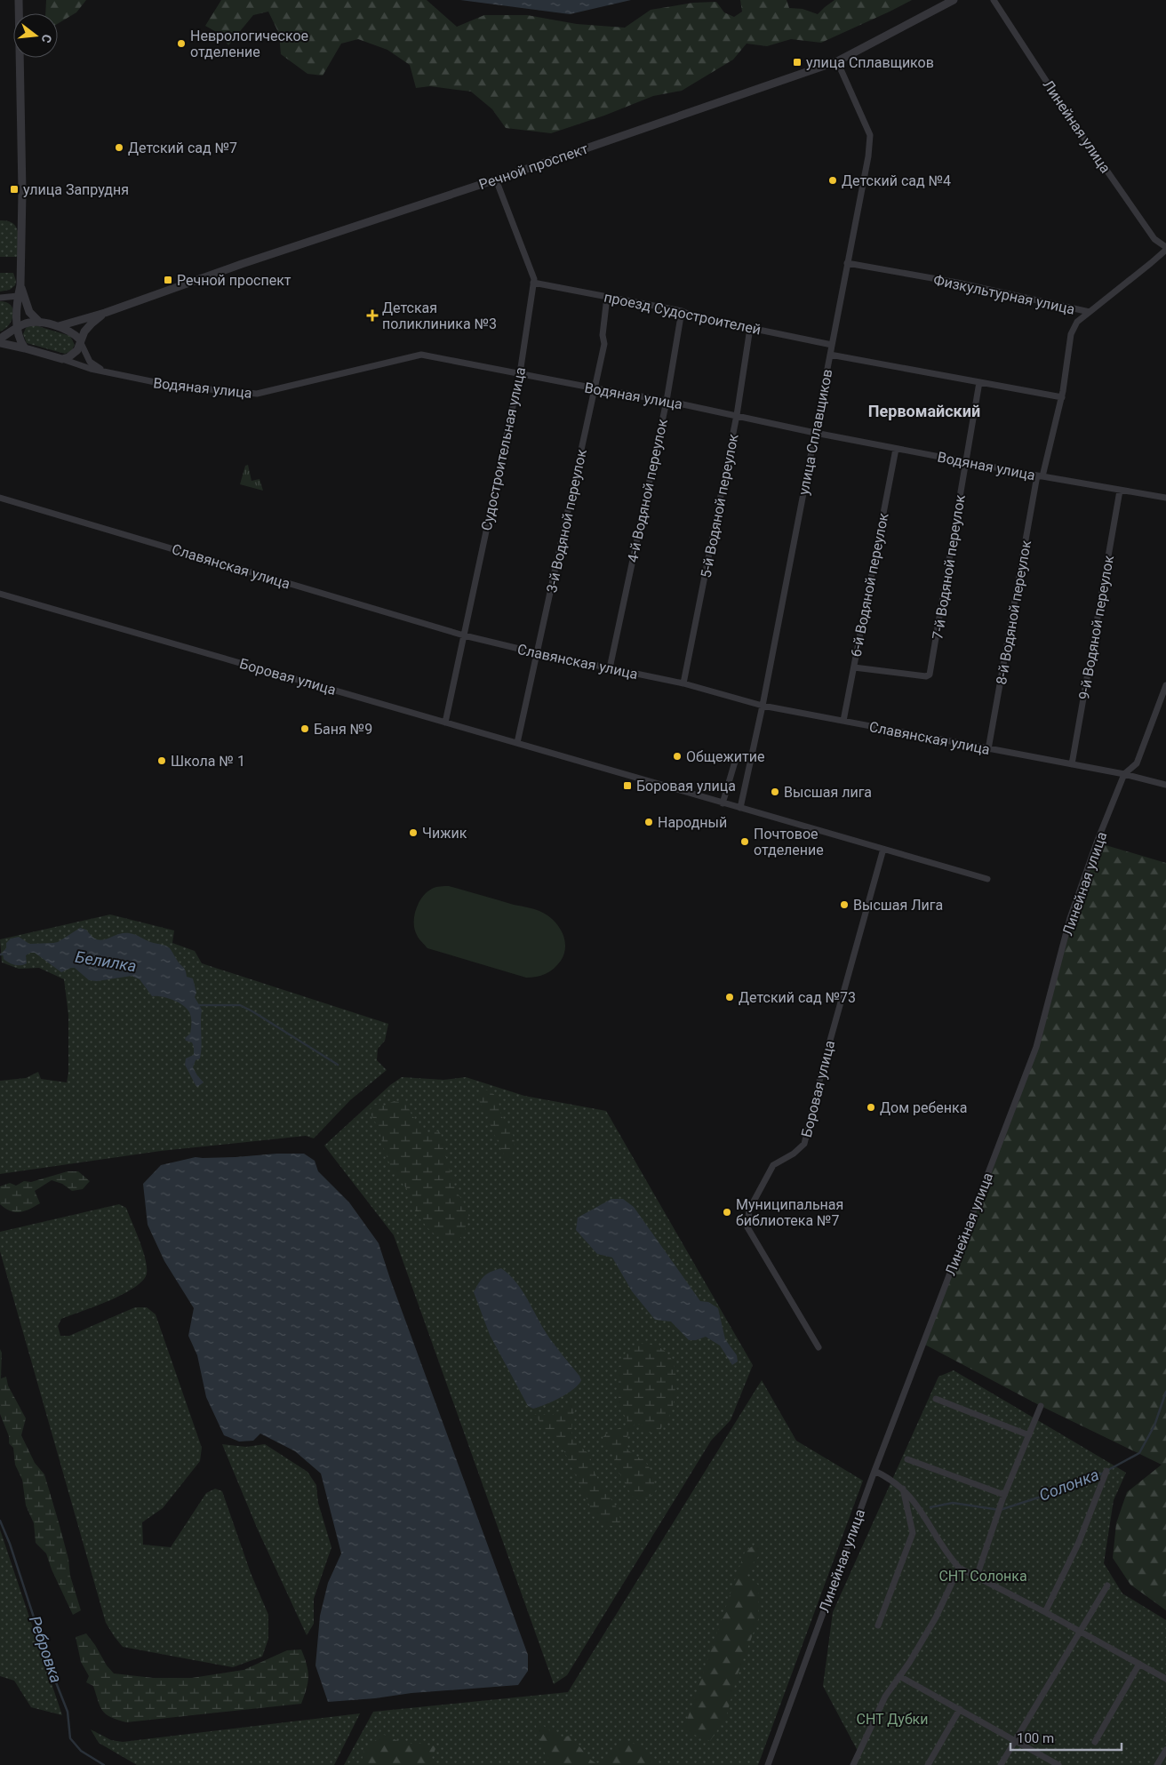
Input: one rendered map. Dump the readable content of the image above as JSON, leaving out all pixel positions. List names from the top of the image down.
{
  "streets": {
    "street": [
      "Линейная улица",
      "Речной проспект",
      "Физкультурная улица",
      "проезд Судостроителей",
      "Водяная улица",
      "улица Сплавщиков",
      "Судостроительная улица",
      "4-й Водяной переулок",
      "5-й Водяной переулок",
      "3-й Водяной переулок",
      "Славянская улица",
      "7-й Водяной переулок",
      "6-й Водяной переулок",
      "8-й Водяной переулок",
      "9-й Водяной переулок",
      "Боровая улица"
    ]
  },
  "crossings": [
    ["Линейная улица", "Физкультурная улица"],
    ["Линейная улица", "Славянская улица"],
    ["Речной проспект", "улица Сплавщиков"],
    ["Речной проспект", "Судостроительная улица"],
    ["Физкультурная улица", "улица Сплавщиков"],
    ["Физкультурная улица", "8-й Водяной переулок"],
    ["проезд Судостроителей", "улица Сплавщиков"],
    ["проезд Судостроителей", "Судостроительная улица"],
    ["проезд Судостроителей", "4-й Водяной переулок"],
    ["проезд Судостроителей", "5-й Водяной переулок"],
    ["проезд Судостроителей", "3-й Водяной переулок"],
    ["Водяная улица", "улица Сплавщиков"],
    ["Водяная улица", "Судостроительная улица"],
    ["Водяная улица", "4-й Водяной переулок"],
    ["Водяная улица", "5-й Водяной переулок"],
    ["Водяная улица", "3-й Водяной переулок"],
    ["Водяная улица", "7-й Водяной переулок"],
    ["Водяная улица", "6-й Водяной переулок"],
    ["Водяная улица", "8-й Водяной переулок"],
    ["Водяная улица", "9-й Водяной переулок"],
    ["улица Сплавщиков", "Славянская улица"],
    ["улица Сплавщиков", "Боровая улица"],
    ["Судостроительная улица", "Славянская улица"],
    ["Судостроительная улица", "Боровая улица"],
    ["4-й Водяной переулок", "Славянская улица"],
    ["5-й Водяной переулок", "Славянская улица"],
    ["3-й Водяной переулок", "Славянская улица"],
    ["3-й Водяной переулок", "Боровая улица"],
    ["Славянская улица", "6-й Водяной переулок"],
    ["Славянская улица", "8-й Водяной переулок"],
    ["Славянская улица", "9-й Водяной переулок"],
    ["7-й Водяной переулок", "6-й Водяной переулок"]
  ],
  "districts": ["Первомайский"],
  "water": ["Белилка", "Солонка", "Ребровка"],
  "parks": ["СНТ Солонка", "СНТ Дубки"],
  "places": {
    "other": [
      "Неврологическое отделение",
      "Детский сад №7",
      "Детский сад №4",
      "Баня №9",
      "Общежитие",
      "Школа № 1",
      "Высшая лига",
      "Народный",
      "Чижик",
      "Почтовое отделение",
      "Высшая Лига",
      "Детский сад №73",
      "Дом ребенка",
      "Муниципальная библиотека №7"
    ],
    "transit": [
      "улица Сплавщиков",
      "улица Запрудня",
      "Речной проспект",
      "Боровая улица"
    ],
    "health": ["Детская поликлиника №3"]
  },
  "scale_bar": "100 m",
  "north": "right"
}
